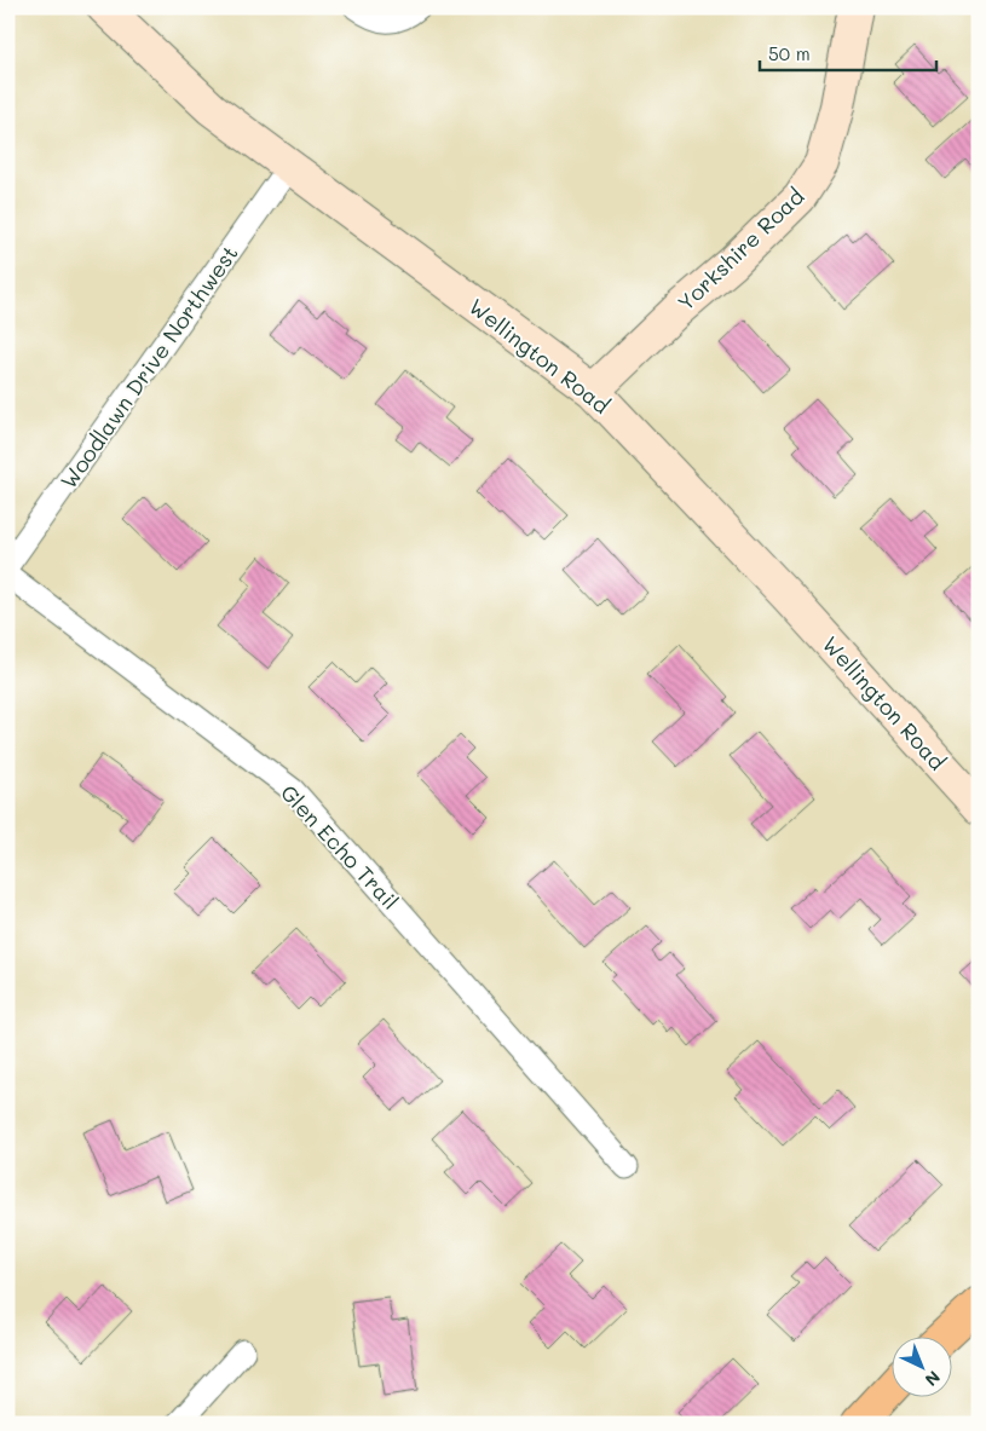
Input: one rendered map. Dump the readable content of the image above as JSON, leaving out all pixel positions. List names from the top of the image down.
{
  "streets": {
    "street": [
      "Yorkshire Road",
      "Wellington Road",
      "Woodlawn Drive Northwest",
      "Glen Echo Trail"
    ]
  },
  "crossings": [
    ["Yorkshire Road", "Wellington Road"],
    ["Wellington Road", "Woodlawn Drive Northwest"]
  ],
  "scale_bar": "50 m",
  "north": "bottom right"
}
